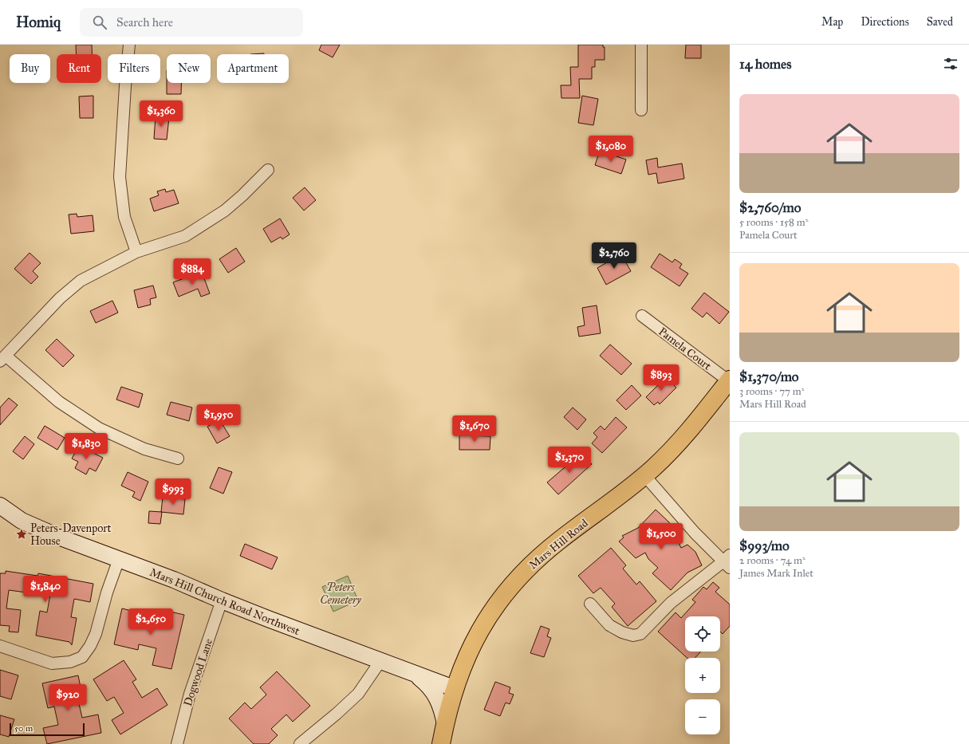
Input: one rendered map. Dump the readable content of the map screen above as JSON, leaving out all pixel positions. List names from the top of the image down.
{
  "streets": {
    "main road": ["Mars Hill Road"],
    "street": ["Pamela Court", "Mars Hill Church Road Northwest", "Dogwood Lane"]
  },
  "crossings": [
    ["Pamela Court", "Mars Hill Road"],
    ["Mars Hill Road", "Mars Hill Church Road Northwest"],
    ["Mars Hill Church Road Northwest", "Dogwood Lane"]
  ],
  "parks": ["Peters Cemetery"],
  "places": {
    "place": ["Peters-Davenport House"]
  },
  "scale_bar": "50 m",
  "page": {
    "header": "Homiq",
    "search": "Search here",
    "nav": ["Map", "Directions", "Saved"],
    "heading": "14 homes",
    "chip": [
      "Buy",
      "Rent",
      "Filters",
      "New",
      "Apartment"
    ],
    "list": [
      {
        "name": "$2,760/mo",
        "note": "5 rooms · 158 m² · Pamela Court"
      },
      {
        "name": "$1,370/mo",
        "note": "3 rooms · 77 m² · Mars Hill Road"
      },
      {
        "name": "$993/mo",
        "note": "2 rooms · 74 m² · James Mark Inlet"
      }
    ],
    "price": [
      "$1,360",
      "$1,080",
      "$2,760",
      "$884",
      "$893",
      "$1,950",
      "$1,670",
      "$1,830",
      "$1,370",
      "$993",
      "$1,500",
      "$1,840",
      "$2,650",
      "$920"
    ],
    "map_buttons": ["+", "−"],
    "scale": "50 m"
  }
}
